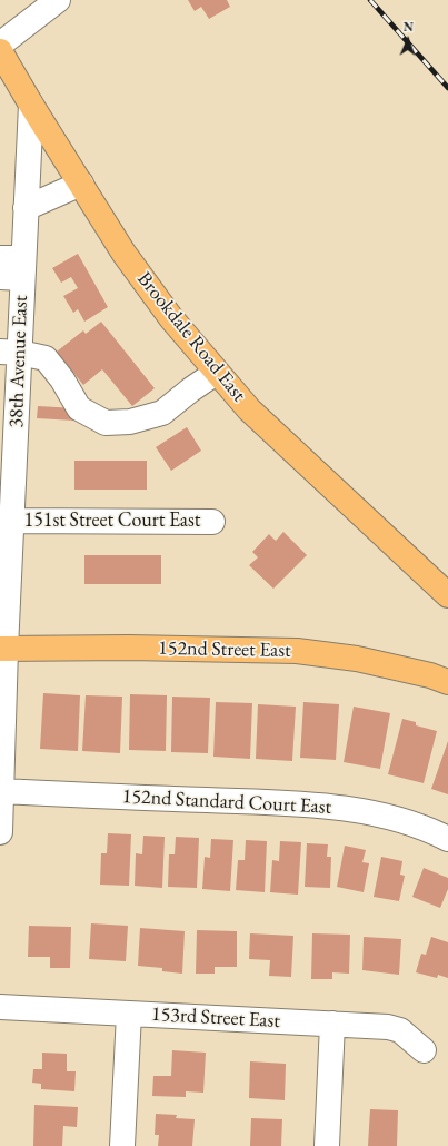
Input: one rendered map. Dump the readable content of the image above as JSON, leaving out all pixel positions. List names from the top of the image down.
{
  "streets": {
    "main road": ["Brookdale Road East", "152nd Street East"],
    "street": [
      "38th Avenue East",
      "151st Street Court East",
      "152nd Standard Court East",
      "153rd Street East"
    ]
  },
  "crossings": [
    ["Brookdale Road East", "38th Avenue East"],
    ["38th Avenue East", "151st Street Court East"],
    ["38th Avenue East", "152nd Street East"],
    ["38th Avenue East", "152nd Standard Court East"]
  ],
  "north": "top"
}
